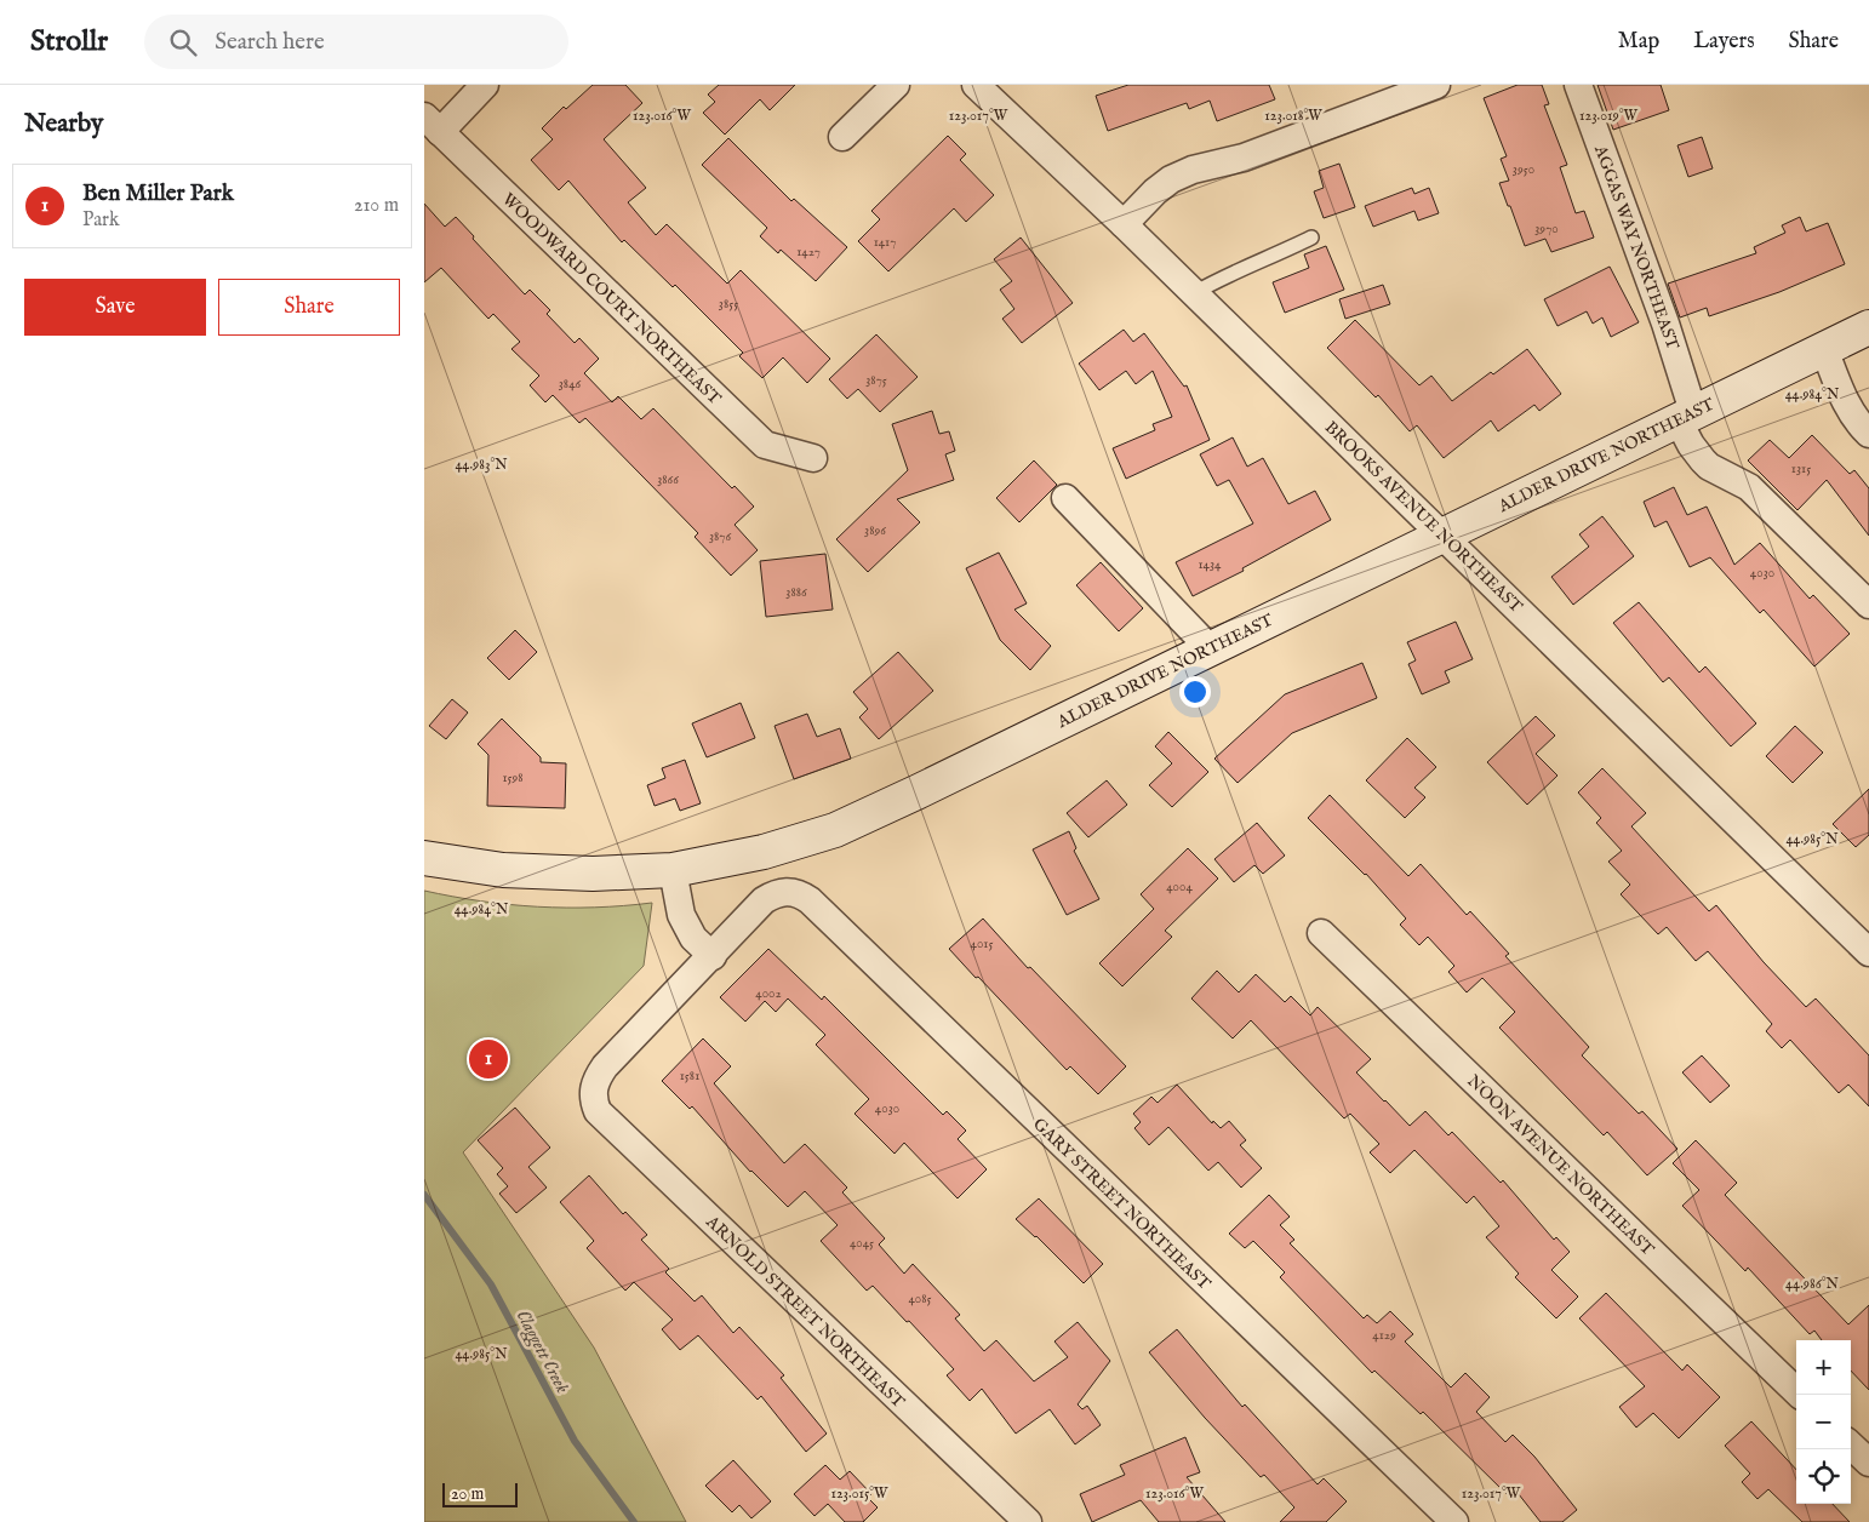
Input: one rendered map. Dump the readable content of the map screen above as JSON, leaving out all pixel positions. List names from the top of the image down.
{
  "streets": {
    "street": [
      "AGGAS WAY NORTHEAST",
      "WOODWARD COURT NORTHEAST",
      "ALDER DRIVE NORTHEAST",
      "BROOKS AVENUE NORTHEAST",
      "NOON AVENUE NORTHEAST",
      "GARY STREET NORTHEAST",
      "ARNOLD STREET NORTHEAST"
    ]
  },
  "crossings": [
    ["AGGAS WAY NORTHEAST", "ALDER DRIVE NORTHEAST"],
    ["ALDER DRIVE NORTHEAST", "BROOKS AVENUE NORTHEAST"],
    ["GARY STREET NORTHEAST", "ARNOLD STREET NORTHEAST"]
  ],
  "water": ["Claggett Creek"],
  "house_numbers": [
    "3950",
    "3970",
    "1417",
    "1427",
    "3855",
    "3875",
    "3846",
    "1315",
    "3866",
    "3896",
    "3876",
    "1434",
    "4030",
    "3886",
    "1598",
    "4004",
    "4015",
    "4002",
    "1581",
    "4030",
    "4045",
    "4085",
    "4129"
  ],
  "scale_bar": "20 m",
  "page": {
    "header": "Strollr",
    "search": "Search here",
    "nav": ["Map", "Layers", "Share"],
    "heading": "Nearby",
    "list": [
      {
        "mark": "1",
        "name": "Ben Miller Park",
        "note": "Park",
        "value": "210 m"
      }
    ],
    "buttons": ["Save", "Share"],
    "pins": "1",
    "map_buttons": ["+", "−"],
    "scale": "20 m"
  },
  "coordinates": [
    "123.016°W",
    "123.017°W",
    "123.018°W",
    "123.019°W",
    "44.984°N",
    "44.983°N",
    "44.985°N",
    "44.986°N",
    "123.015°W"
  ]
}
